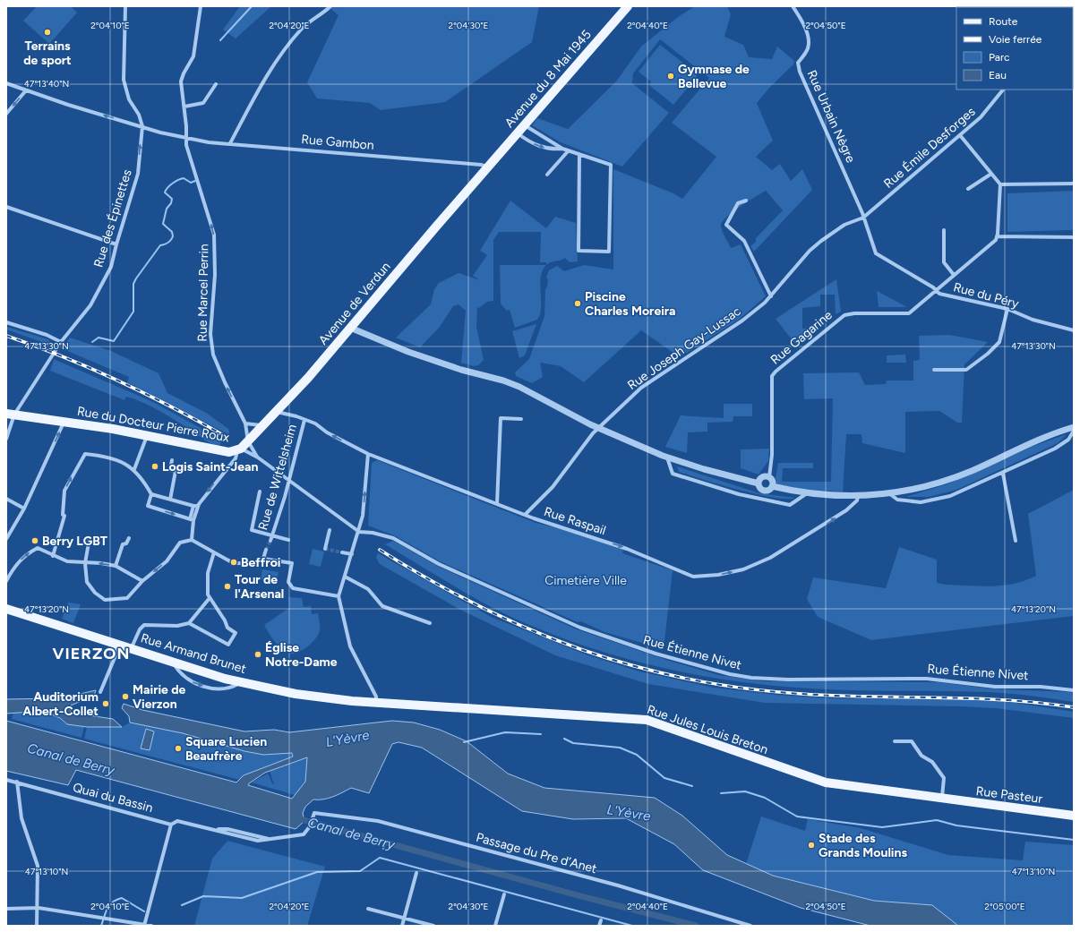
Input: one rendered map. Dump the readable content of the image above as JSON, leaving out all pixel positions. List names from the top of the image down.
{
  "streets": {
    "main road": [
      "Avenue du 8 Mai 1945",
      "Avenue de Verdun",
      "Rue du Docteur Pierre Roux",
      "Rue Armand Brunet",
      "Rue Jules Louis Breton",
      "Rue Pasteur"
    ],
    "street": [
      "Rue Urbain Nègre",
      "Rue Gambon",
      "Rue Émile Desforges",
      "Rue des Épinettes",
      "Rue Marcel Perrin",
      "Rue du Péry",
      "Rue Gagarine",
      "Rue Joseph Gay-Lussac",
      "Rue de Wittelsheim",
      "Rue Raspail",
      "Rue Étienne Nivet",
      "Quai du Bassin",
      "Passage du Pre d’Anet"
    ]
  },
  "crossings": [
    ["Avenue du 8 Mai 1945", "Rue Gambon"],
    ["Avenue du 8 Mai 1945", "Avenue de Verdun"],
    ["Rue Urbain Nègre", "Rue Émile Desforges"],
    ["Rue Urbain Nègre", "Rue du Péry"],
    ["Rue Urbain Nègre", "Rue Joseph Gay-Lussac"],
    ["Rue Gambon", "Rue des Épinettes"],
    ["Rue Gambon", "Rue Marcel Perrin"],
    ["Rue Gambon", "Avenue de Verdun"],
    ["Rue Émile Desforges", "Rue du Péry"],
    ["Rue Émile Desforges", "Rue Joseph Gay-Lussac"],
    ["Rue des Épinettes", "Rue du Docteur Pierre Roux"],
    ["Rue Marcel Perrin", "Avenue de Verdun"],
    ["Rue du Péry", "Rue Gagarine"],
    ["Rue du Péry", "Rue Joseph Gay-Lussac"],
    ["Avenue de Verdun", "Rue du Docteur Pierre Roux"],
    ["Avenue de Verdun", "Rue Raspail"],
    ["Rue Joseph Gay-Lussac", "Rue Raspail"],
    ["Rue de Wittelsheim", "Rue Raspail"],
    ["Rue Armand Brunet", "Rue Jules Louis Breton"],
    ["Rue Jules Louis Breton", "Rue Pasteur"],
    ["Quai du Bassin", "Passage du Pre d’Anet"]
  ],
  "one_way": ["Rue Marcel Perrin"],
  "districts": ["VIERZON"],
  "water": ["L'Yèvre", "Canal de Berry"],
  "parks": ["Cimetière Ville"],
  "places": [
    "Terrains de sport",
    "Gymnase de Bellevue",
    "Piscine Charles Moreira",
    "Logis Saint-Jean",
    "Berry LGBT",
    "Beffroi",
    "Tour de l'Arsenal",
    "Église Notre-Dame",
    "Mairie de Vierzon",
    "Auditorium Albert-Collet",
    "Square Lucien Beaufrère",
    "Stade des Grands Moulins"
  ],
  "legend": [
    "Route",
    "Voie ferrée",
    "Parc",
    "Eau"
  ],
  "coordinates": [
    "2°04'10\"E",
    "2°04'20\"E",
    "2°04'30\"E",
    "2°04'40\"E",
    "2°04'50\"E",
    "47°13'40\"N",
    "47°13'30\"N",
    "47°13'20\"N",
    "47°13'10\"N",
    "2°05'00\"E"
  ]
}
